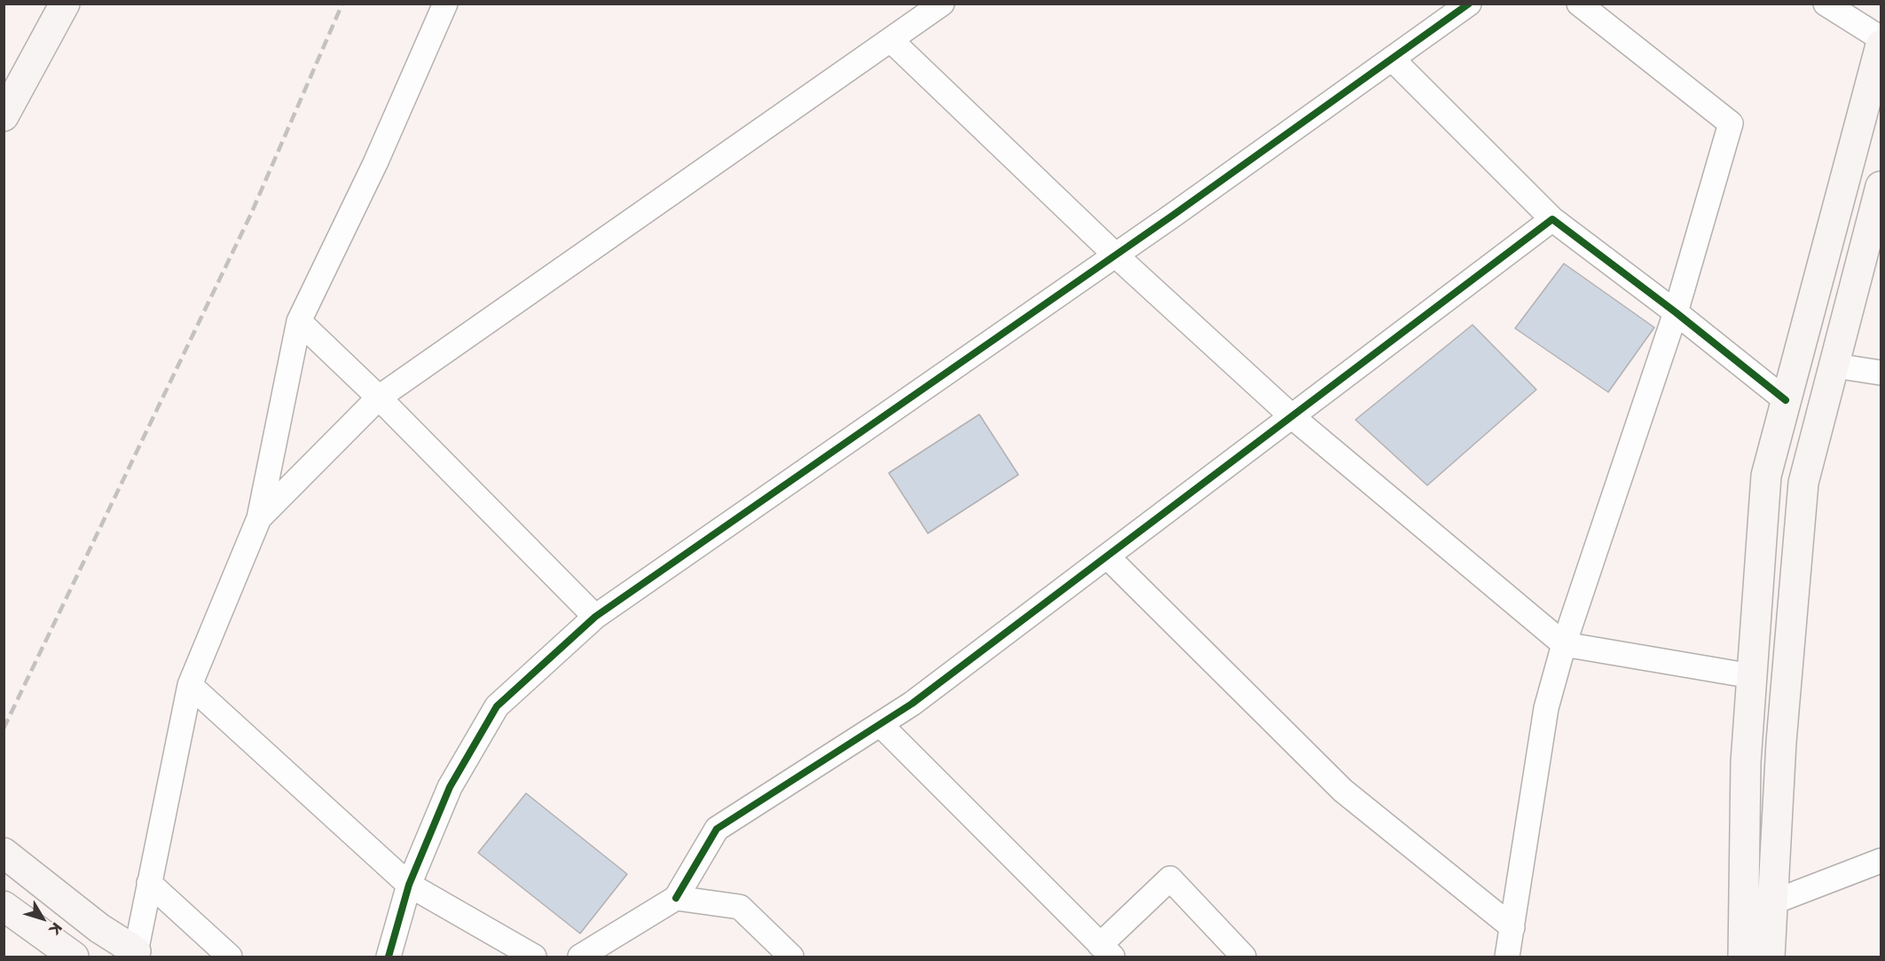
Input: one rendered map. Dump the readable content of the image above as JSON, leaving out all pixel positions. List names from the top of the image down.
{
  "north": "bottom right"
}
